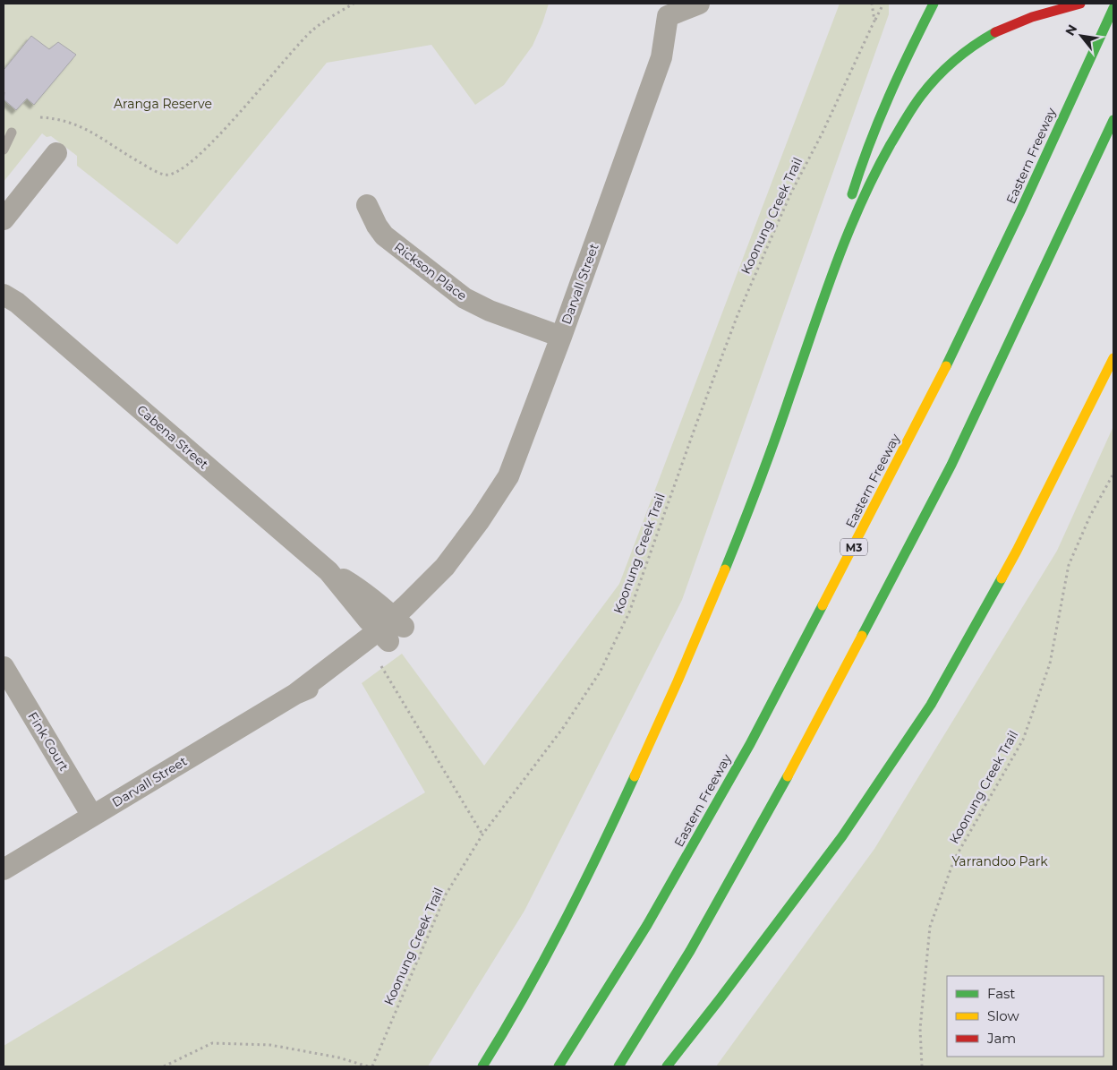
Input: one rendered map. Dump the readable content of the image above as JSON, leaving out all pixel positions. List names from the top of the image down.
{
  "streets": {
    "highway": ["Eastern Freeway", "M3"],
    "street": [
      "Rickson Place",
      "Darvall Street",
      "Cabena Street",
      "Fink Court"
    ],
    "path": ["Koonung Creek Trail"]
  },
  "crossings": [
    ["Rickson Place", "Darvall Street"],
    ["Darvall Street", "Cabena Street"],
    ["Darvall Street", "Fink Court"]
  ],
  "parks": ["Aranga Reserve", "Yarrandoo Park"],
  "legend": ["Fast", "Slow", "Jam"],
  "north": "top left"
}
